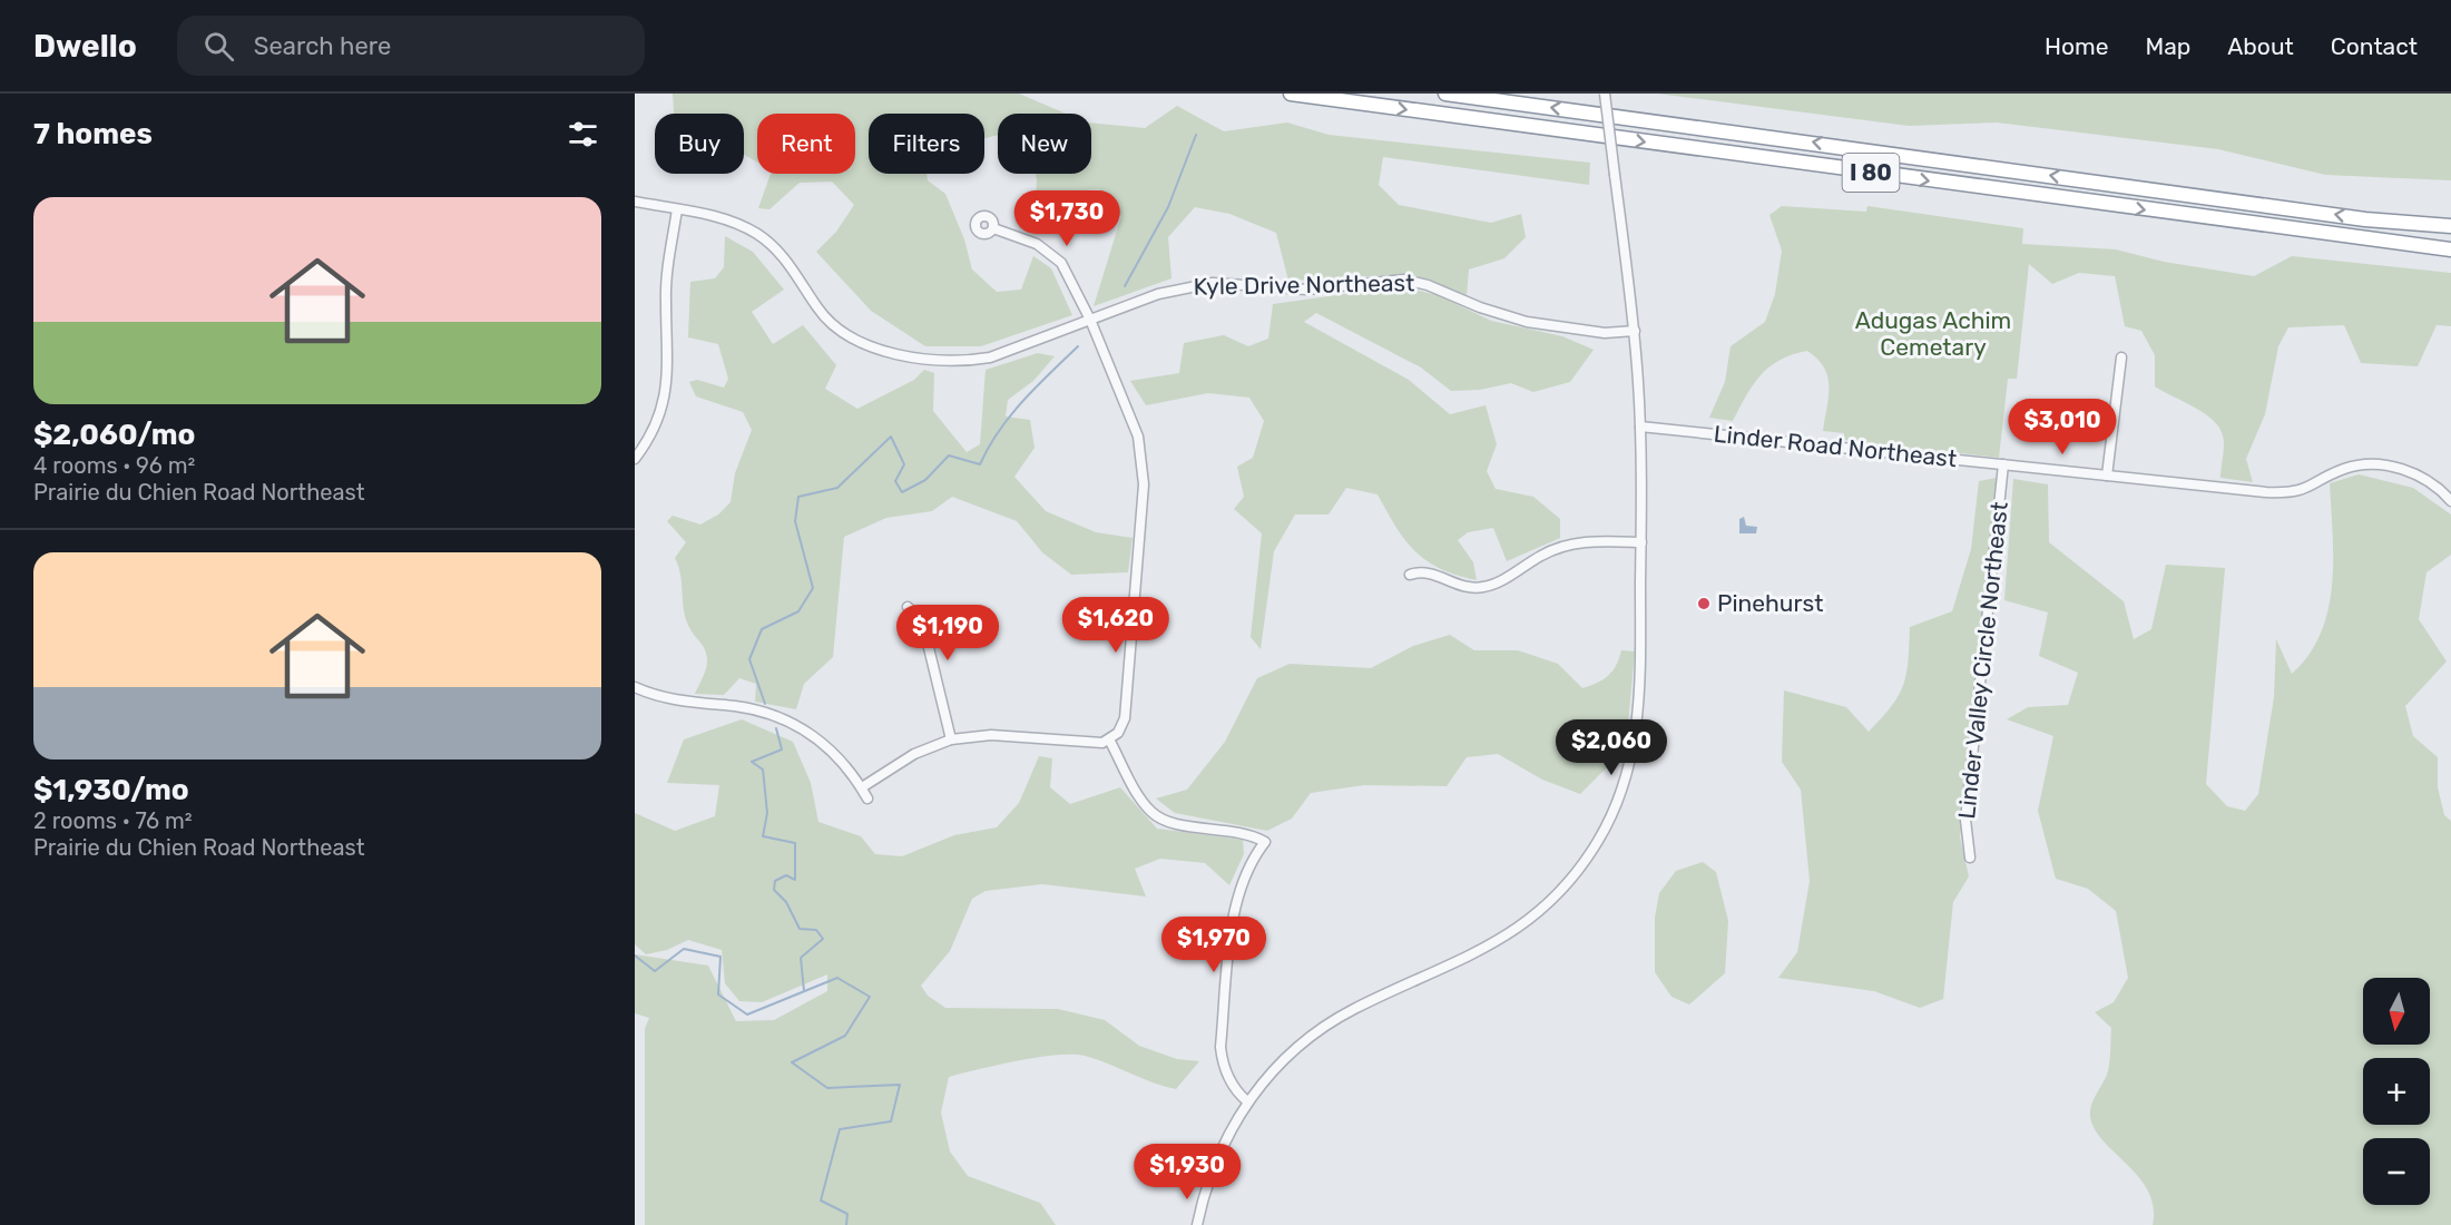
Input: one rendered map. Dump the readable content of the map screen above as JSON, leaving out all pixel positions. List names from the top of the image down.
{
  "streets": {
    "highway": ["I 80"],
    "street": ["Kyle Drive Northeast", "Linder Road Northeast", "Linder Valley Circle Northeast"]
  },
  "crossings": [
    ["Linder Road Northeast", "Linder Valley Circle Northeast"]
  ],
  "parks": ["Adugas Achim Cemetary"],
  "places": ["Pinehurst"],
  "north": "bottom",
  "page": {
    "header": "Dwello",
    "search": "Search here",
    "nav": [
      "Home",
      "Map",
      "About",
      "Contact"
    ],
    "heading": "7 homes",
    "chip": [
      "Buy",
      "Rent",
      "Filters",
      "New"
    ],
    "list": [
      {
        "name": "$2,060/mo",
        "note": "4 rooms · 96 m² · Prairie du Chien Road Northeast"
      },
      {
        "name": "$1,930/mo",
        "note": "2 rooms · 76 m² · Prairie du Chien Road Northeast"
      }
    ],
    "price": [
      "$1,730",
      "$3,010",
      "$1,620",
      "$1,190",
      "$2,060",
      "$1,970",
      "$1,930"
    ],
    "map_buttons": ["+", "−"]
  }
}
